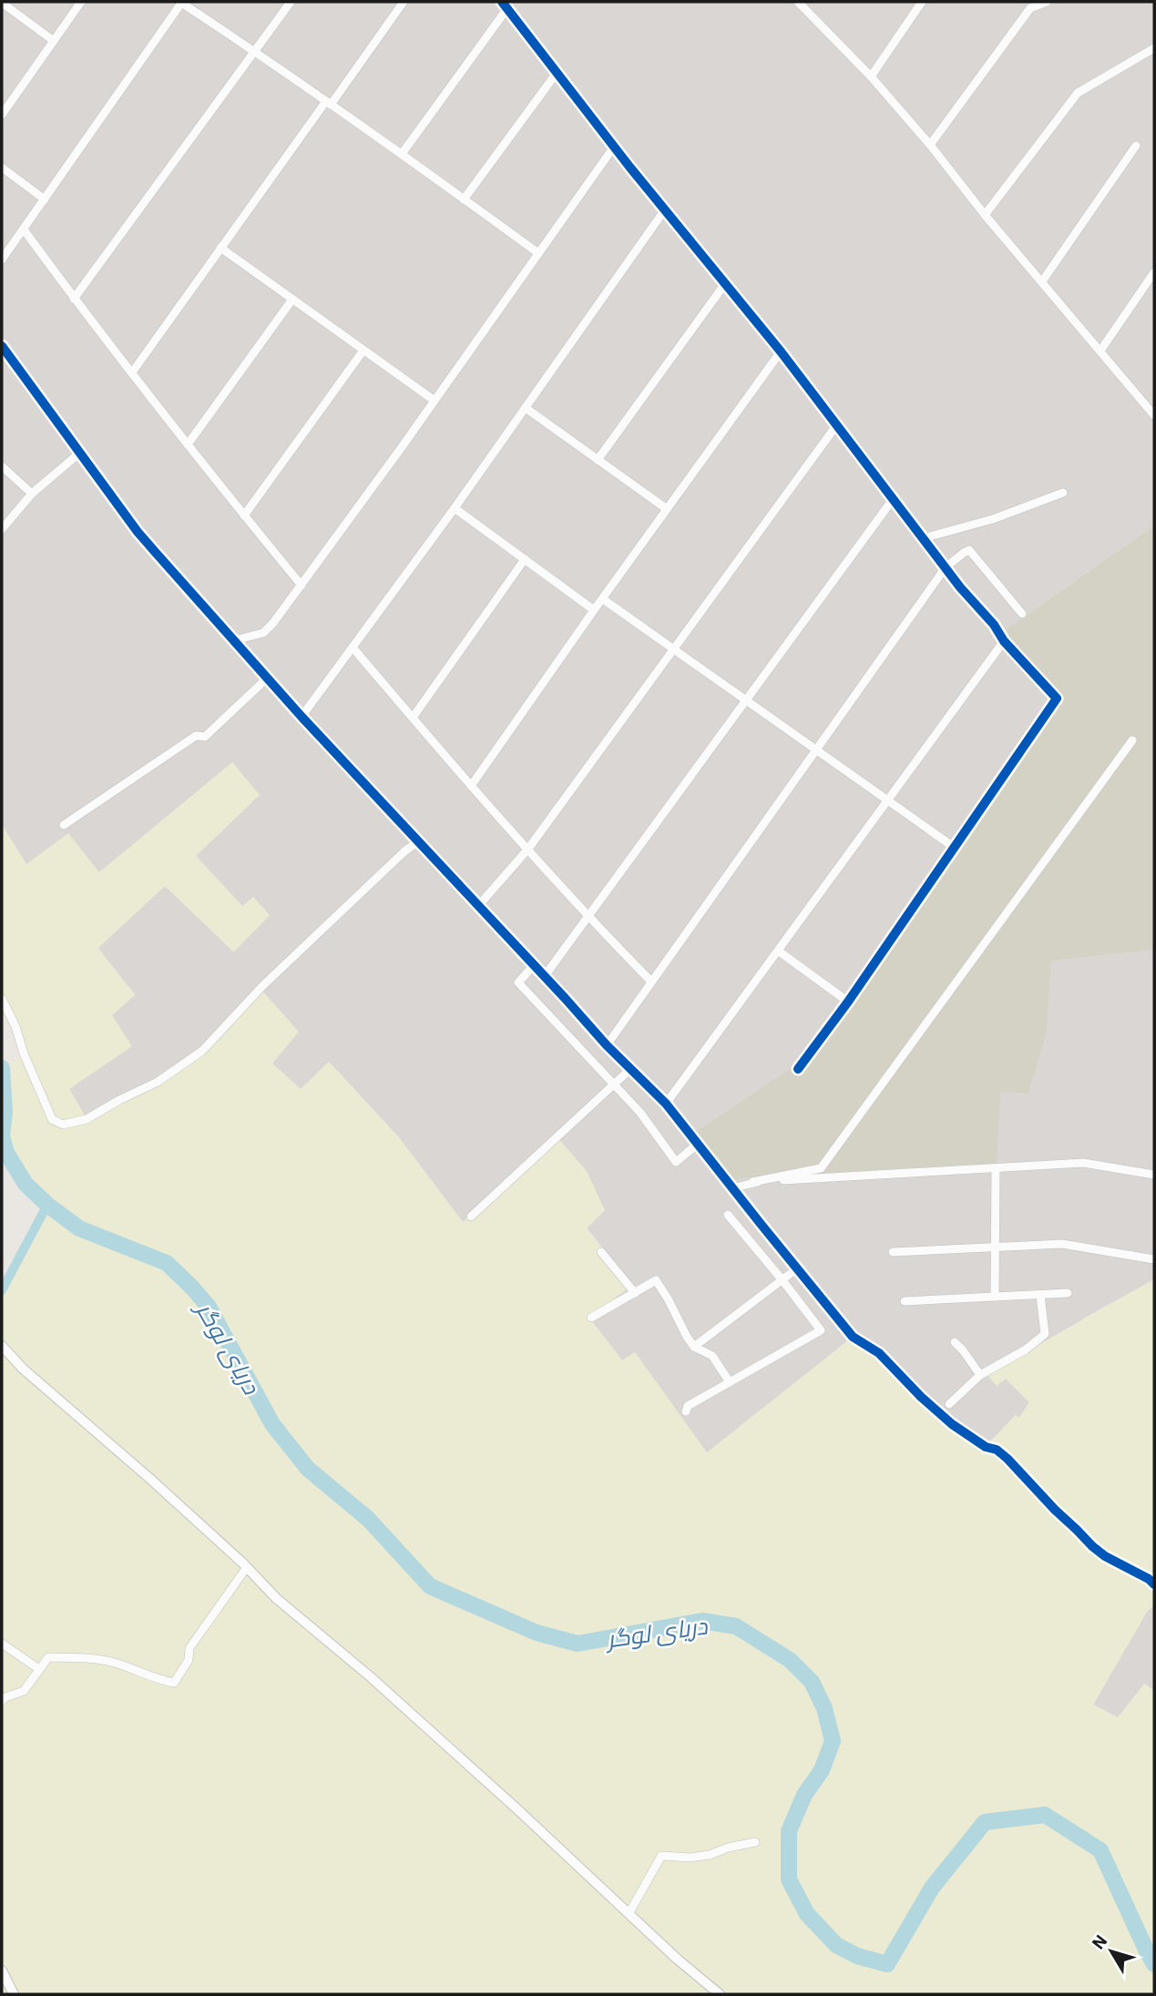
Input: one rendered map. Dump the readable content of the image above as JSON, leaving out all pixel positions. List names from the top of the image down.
{
  "water": ["دریای لوگر"],
  "north": "top left"
}
